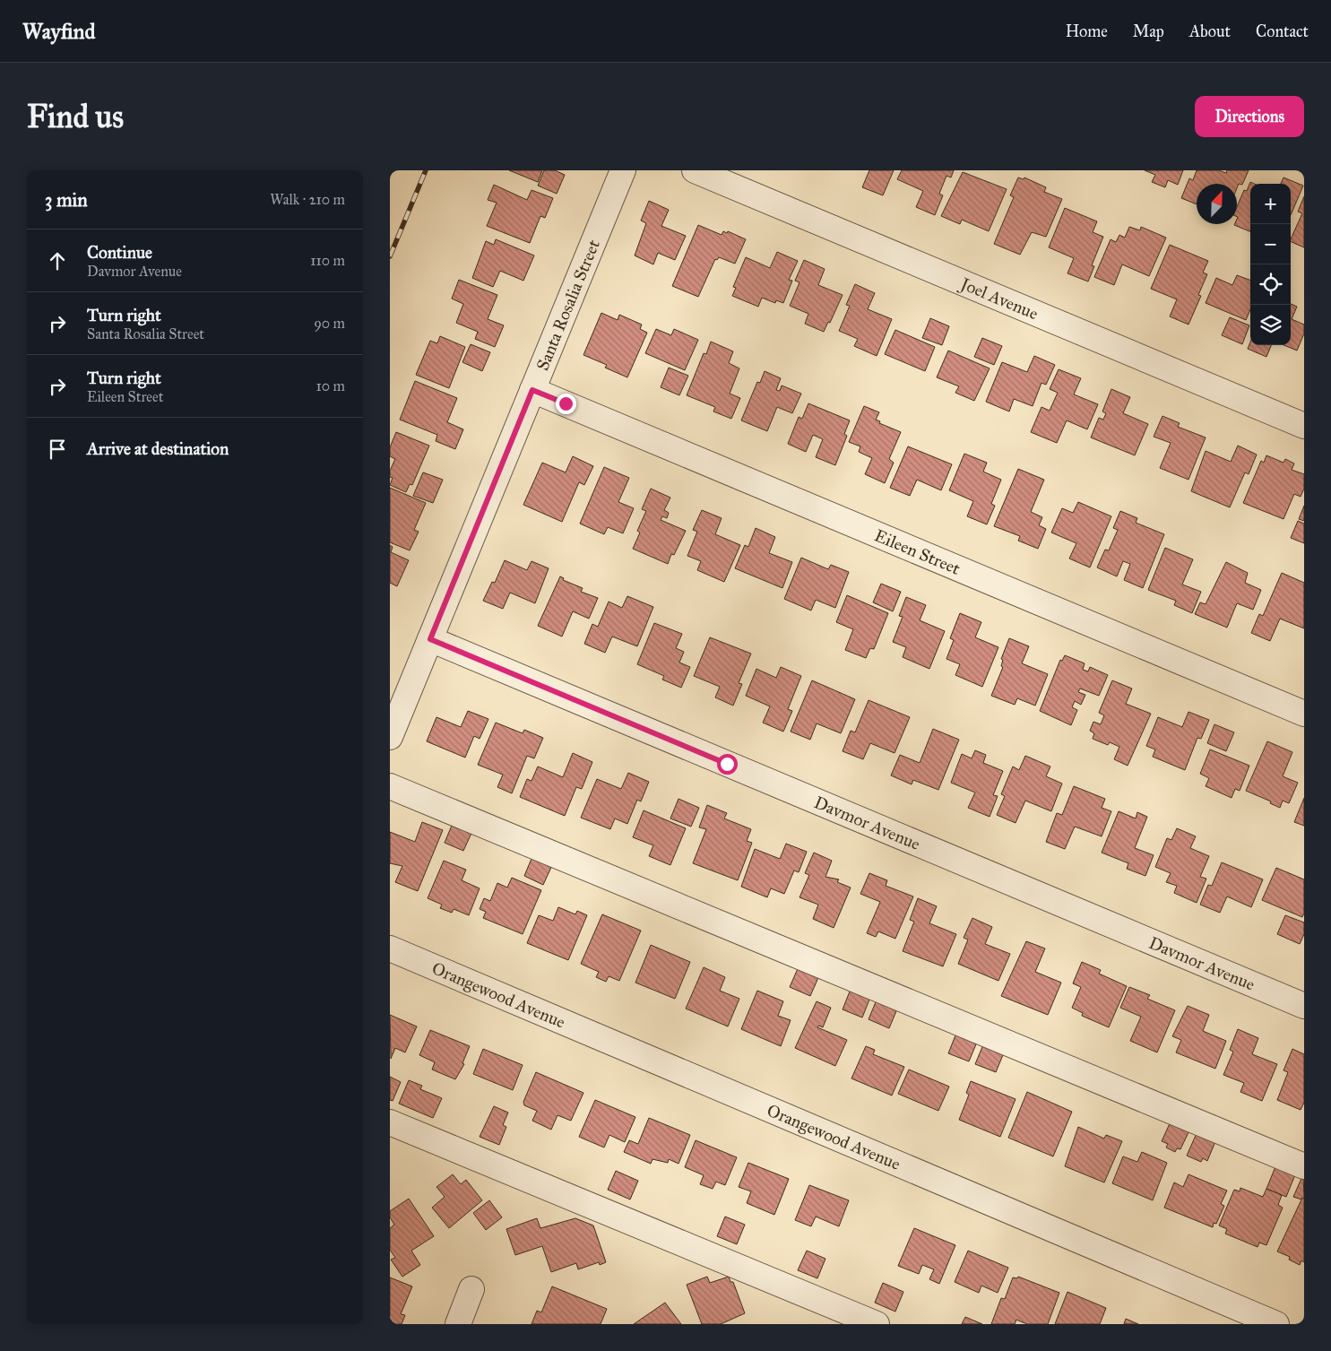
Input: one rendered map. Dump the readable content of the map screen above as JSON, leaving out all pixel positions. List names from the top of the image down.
{
  "streets": {
    "street": [
      "Joel Avenue",
      "Santa Rosalia Street",
      "Eileen Street",
      "Davmor Avenue",
      "Orangewood Avenue"
    ]
  },
  "crossings": [
    ["Santa Rosalia Street", "Eileen Street"],
    ["Santa Rosalia Street", "Davmor Avenue"]
  ],
  "north": "top right",
  "page": {
    "header": "Wayfind",
    "nav": [
      "Home",
      "Map",
      "About",
      "Contact"
    ],
    "buttons": "Directions",
    "title": "Find us",
    "heading": ["3 min", "Walk · 210 m"],
    "map_buttons": ["+", "−"],
    "list": [
      ["Continue", "Davmor Avenue", "110 m"],
      ["Turn right", "Santa Rosalia Street", "90 m"],
      ["Turn right", "Eileen Street", "10 m"],
      "Arrive at destination"
    ]
  }
}
